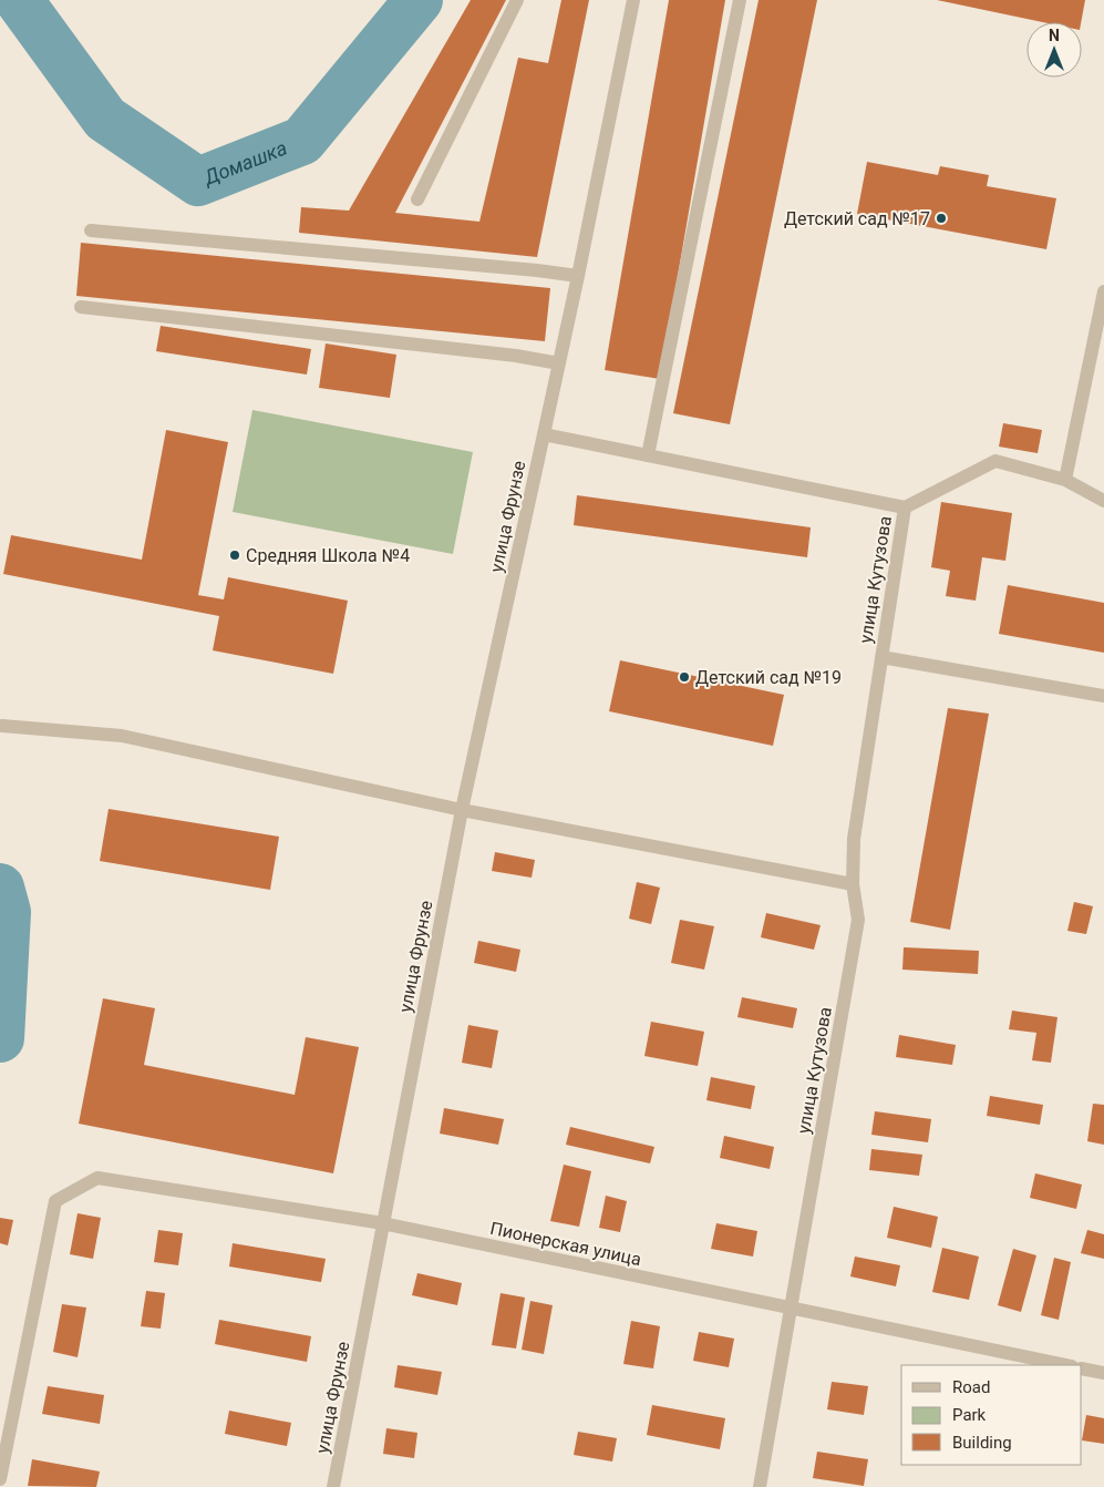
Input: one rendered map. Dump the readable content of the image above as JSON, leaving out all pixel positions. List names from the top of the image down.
{
  "streets": {
    "street": ["улица Фрунзе", "улица Кутузова", "Пионерская улица"]
  },
  "crossings": [
    ["улица Фрунзе", "Пионерская улица"],
    ["улица Кутузова", "Пионерская улица"]
  ],
  "water": ["Домашка"],
  "places": ["Детский сад №17", "Средняя Школа №4", "Детский сад №19"],
  "legend": ["Road", "Park", "Building"],
  "north": "top"
}
